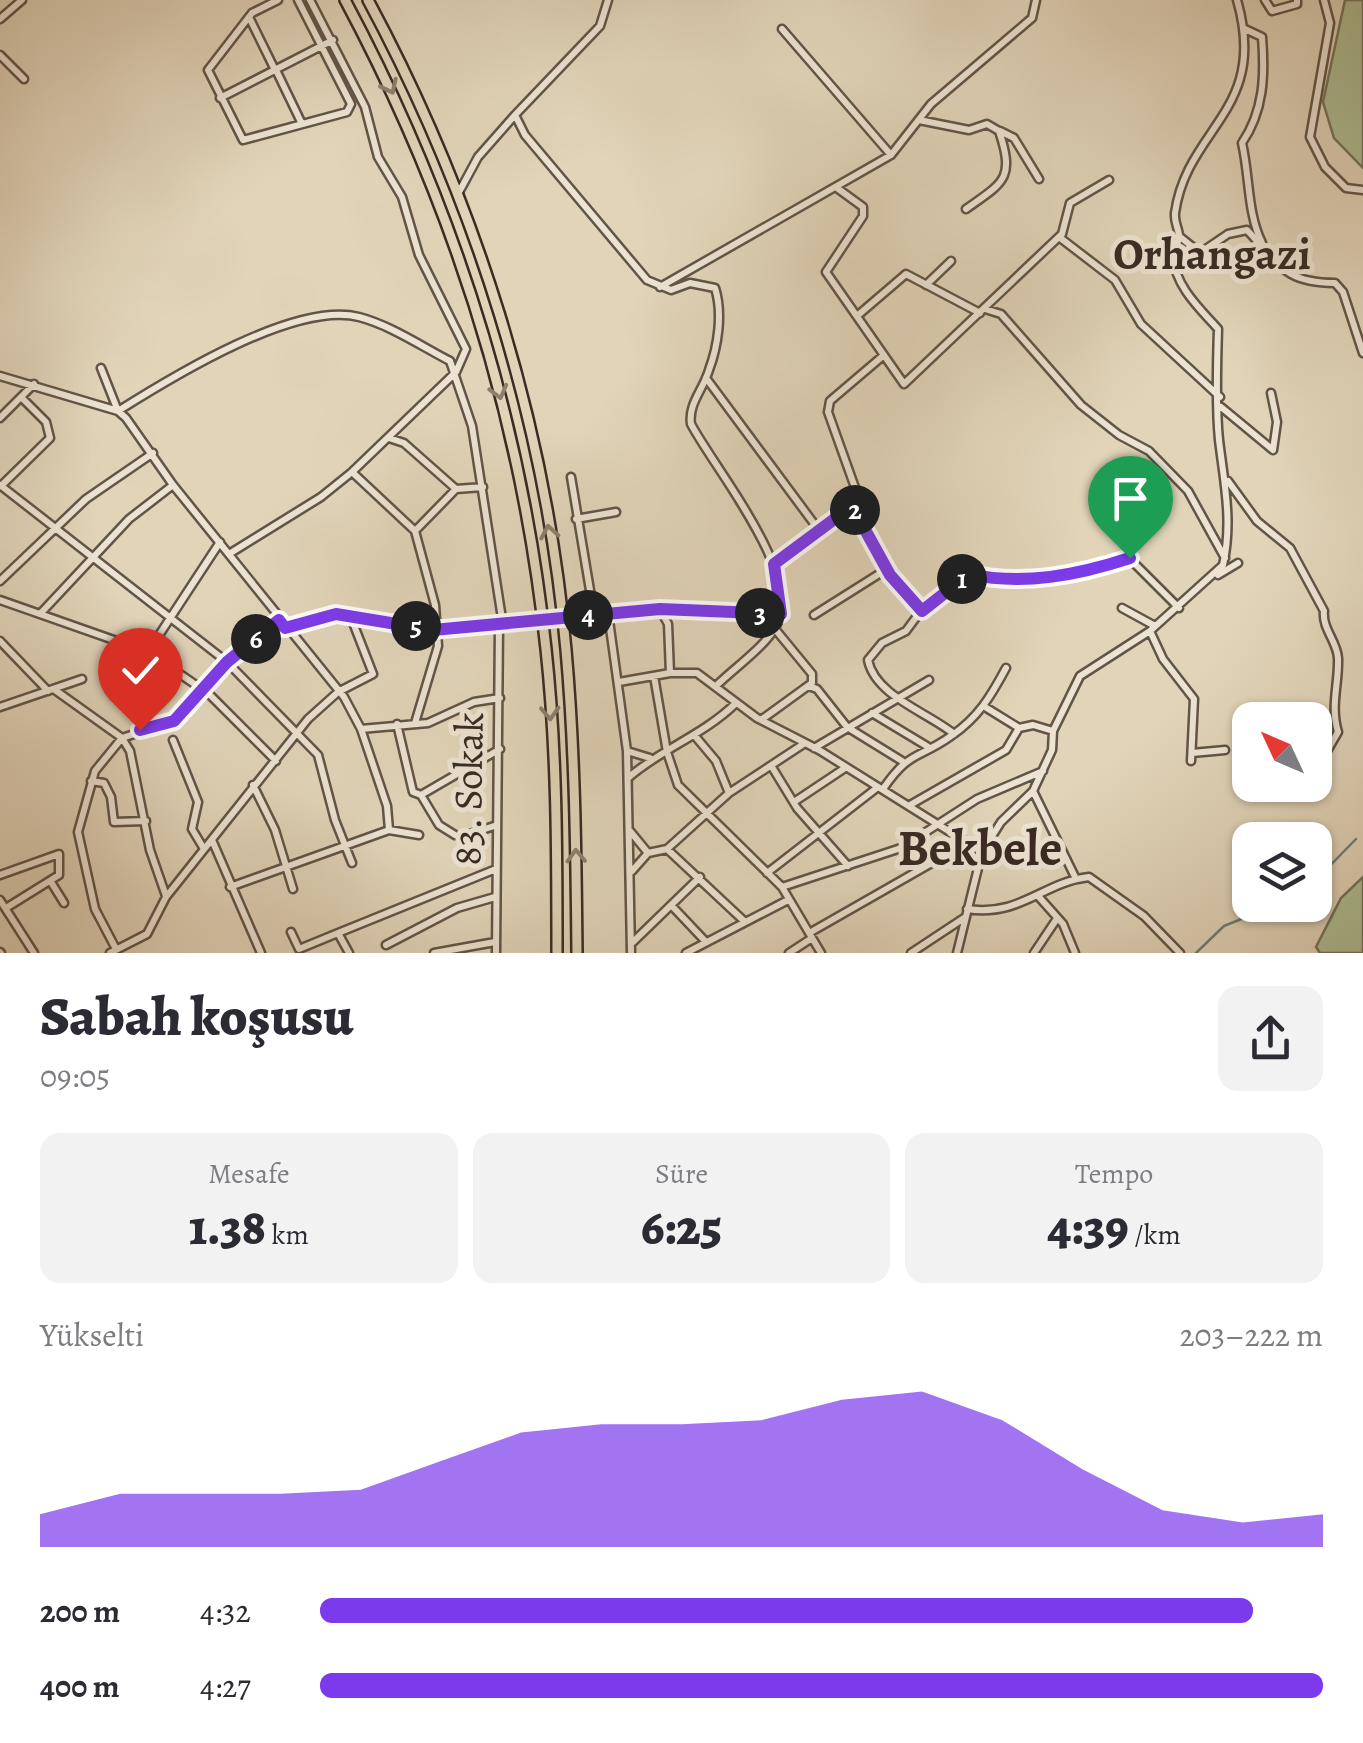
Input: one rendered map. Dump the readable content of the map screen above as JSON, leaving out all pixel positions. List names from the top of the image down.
{
  "streets": {
    "street": ["83. Sokak"]
  },
  "districts": ["Orhangazi", "Bekbele"],
  "north": "top left",
  "page": {
    "pins": [
      "2",
      "1",
      "3",
      "4",
      "5",
      "6"
    ],
    "heading": ["Sabah koşusu", "09:05"],
    "stats": [
      ["Mesafe", "1.38 km"],
      ["Süre", "6:25"],
      ["Tempo", "4:39 /km"]
    ],
    "chart": ["Yükselti", "203–222 m"],
    "list": [
      {
        "name": "200 m",
        "note": "4:32"
      },
      {
        "name": "400 m",
        "note": "4:27"
      }
    ]
  }
}
